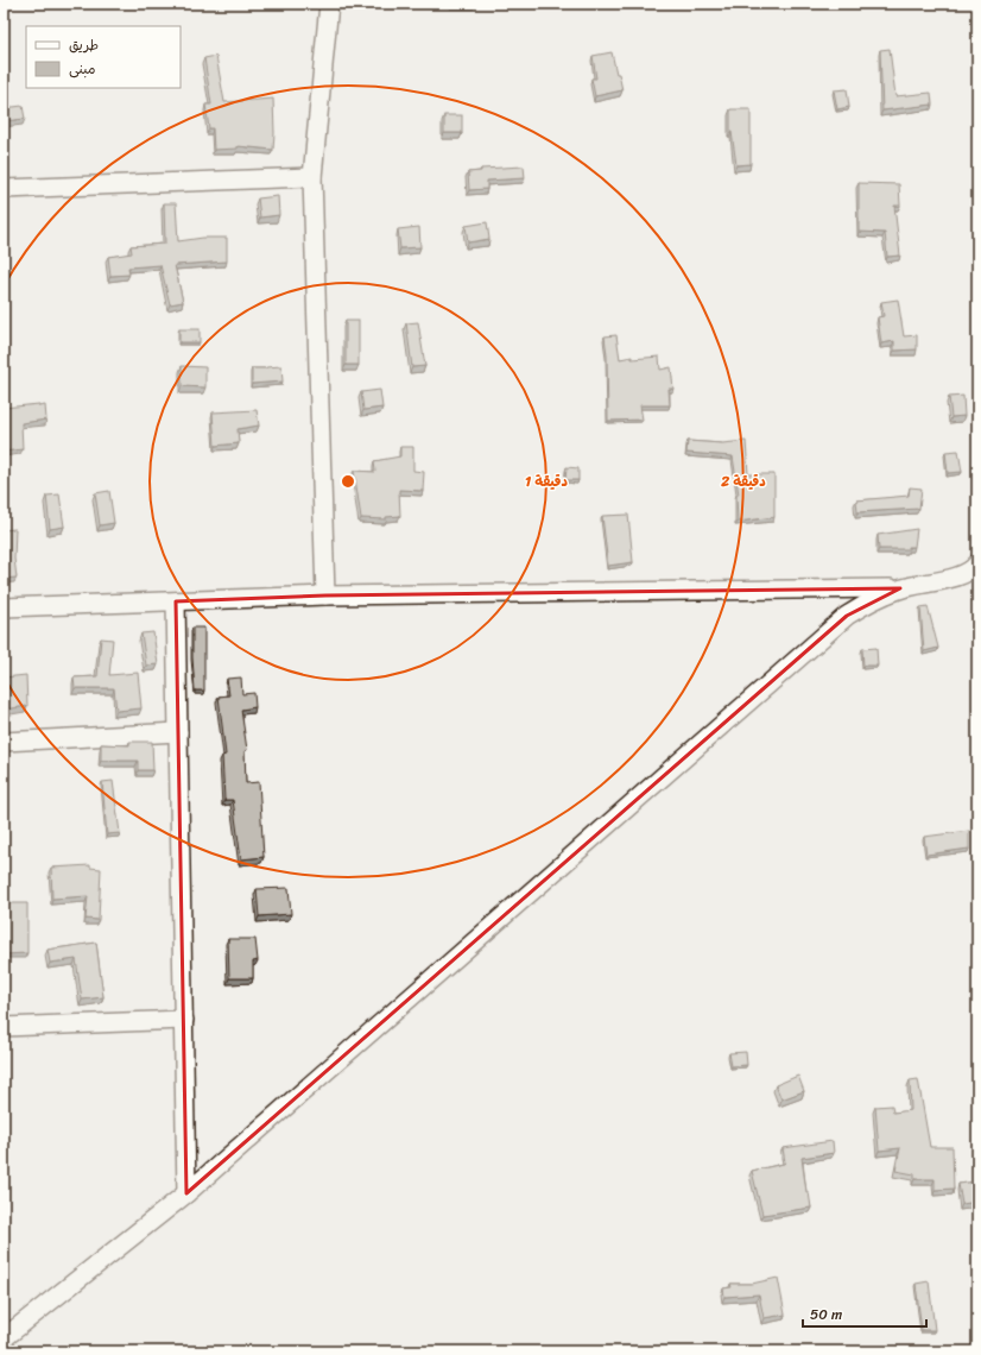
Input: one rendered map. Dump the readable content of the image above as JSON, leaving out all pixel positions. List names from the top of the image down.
{
  "legend": ["طريق", "مبنى"],
  "scale_bar": "50 m",
  "rings": ["1 دقيقة", "2 دقيقة"]
}
